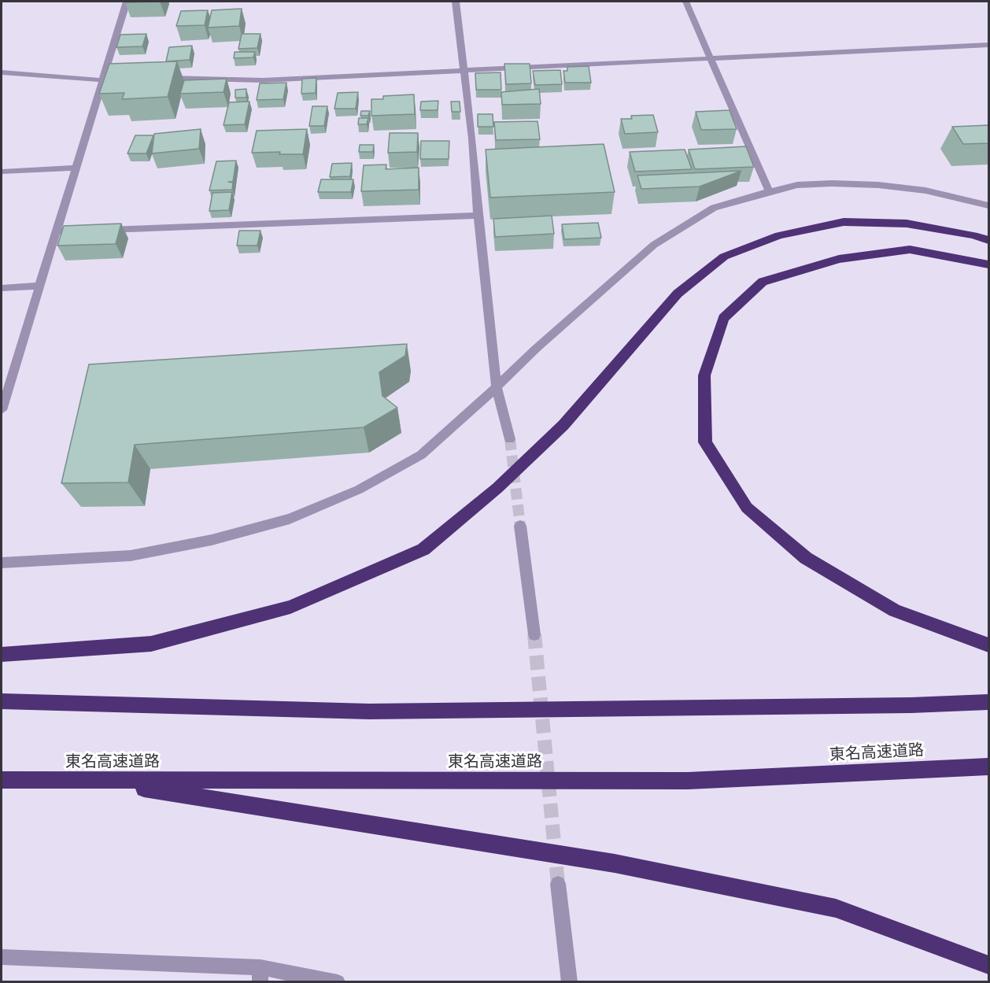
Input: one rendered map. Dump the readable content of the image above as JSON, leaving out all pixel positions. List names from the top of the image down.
{
  "streets": {
    "highway": ["東名高速道路"]
  }
}
